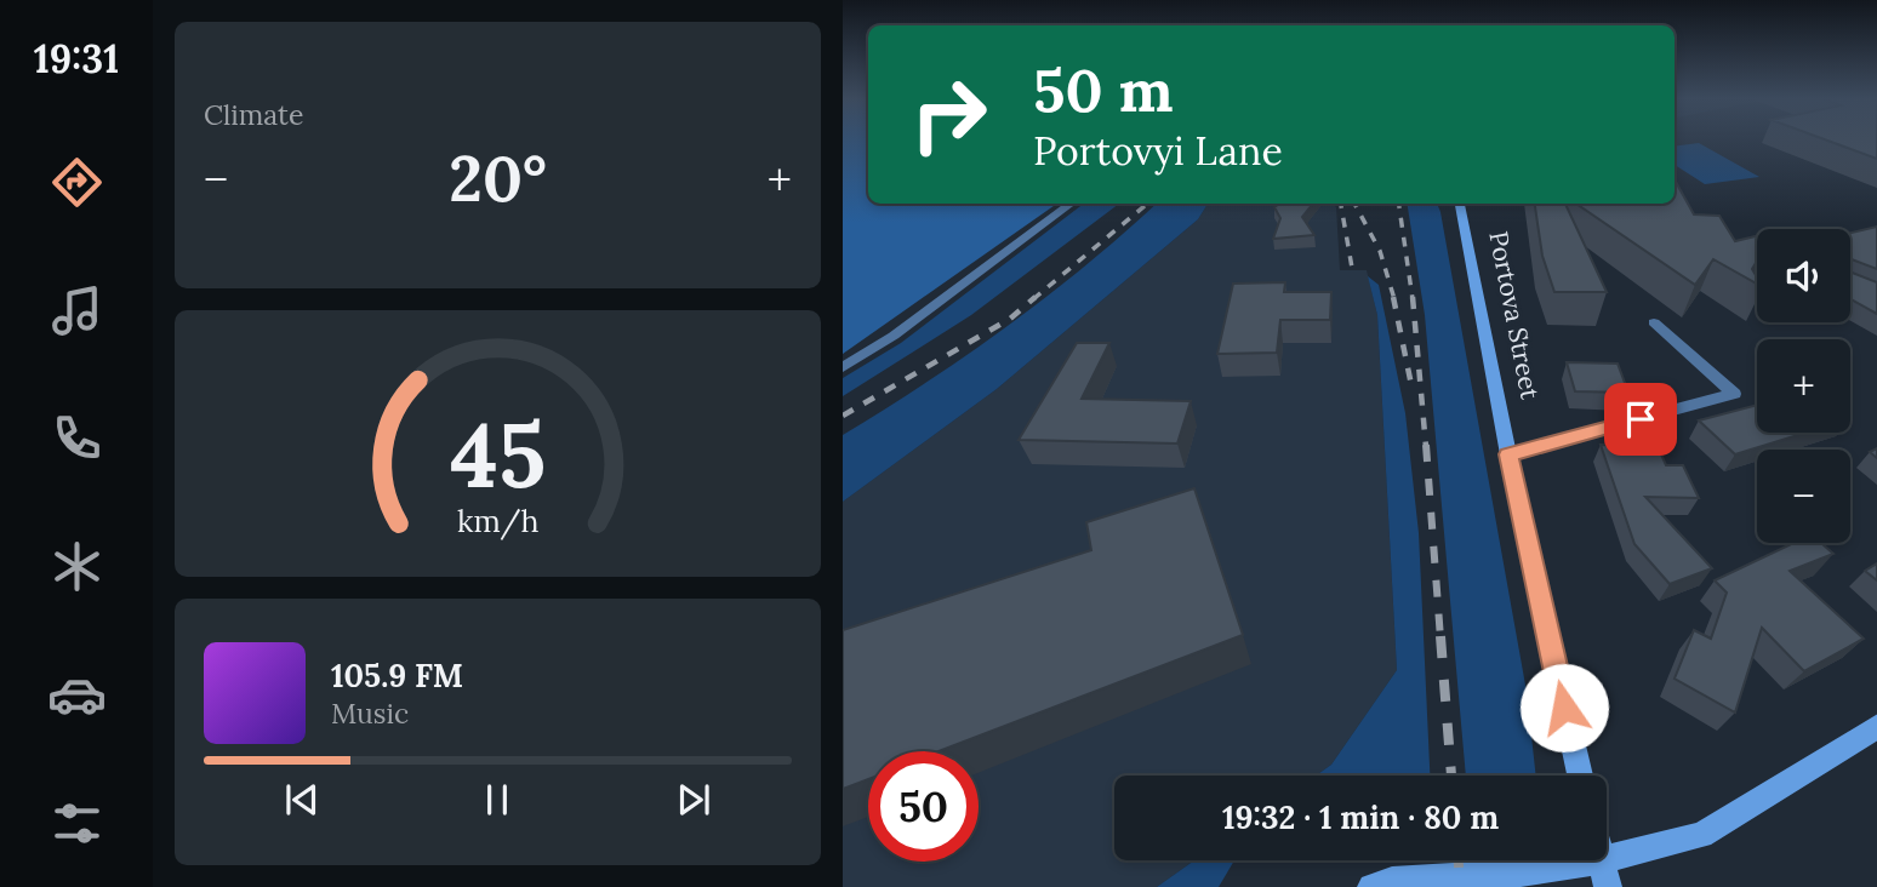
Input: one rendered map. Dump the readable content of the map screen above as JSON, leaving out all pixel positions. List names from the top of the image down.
{
  "streets": {
    "main road": ["Portova Street"]
  },
  "page": {
    "tabs": "19:31",
    "tile": "Climate",
    "turn": ["50 m", "Portovyi Lane"],
    "heat": ["−", "20°", "+"],
    "map_buttons": ["+", "−"],
    "song": ["105.9 FM", "Music"],
    "limit": "50",
    "trip": "19:32 · 1 min · 80 m",
    "gauge": ["45", "km/h"]
  }
}
